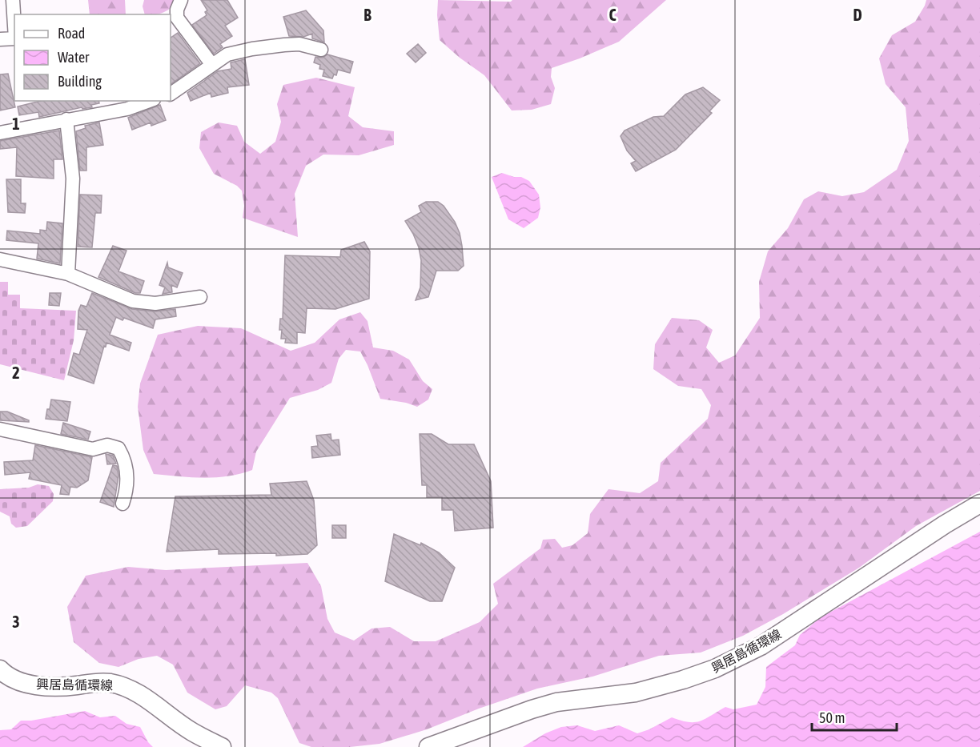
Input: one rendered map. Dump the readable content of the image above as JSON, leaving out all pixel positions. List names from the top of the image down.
{
  "streets": {
    "main road": ["興居島循環線"]
  },
  "legend": ["Road", "Water", "Building"],
  "scale_bar": "50 m",
  "grid": {
    "columns": ["B", "C", "D"],
    "rows": ["1", "2", "3"]
  }
}
